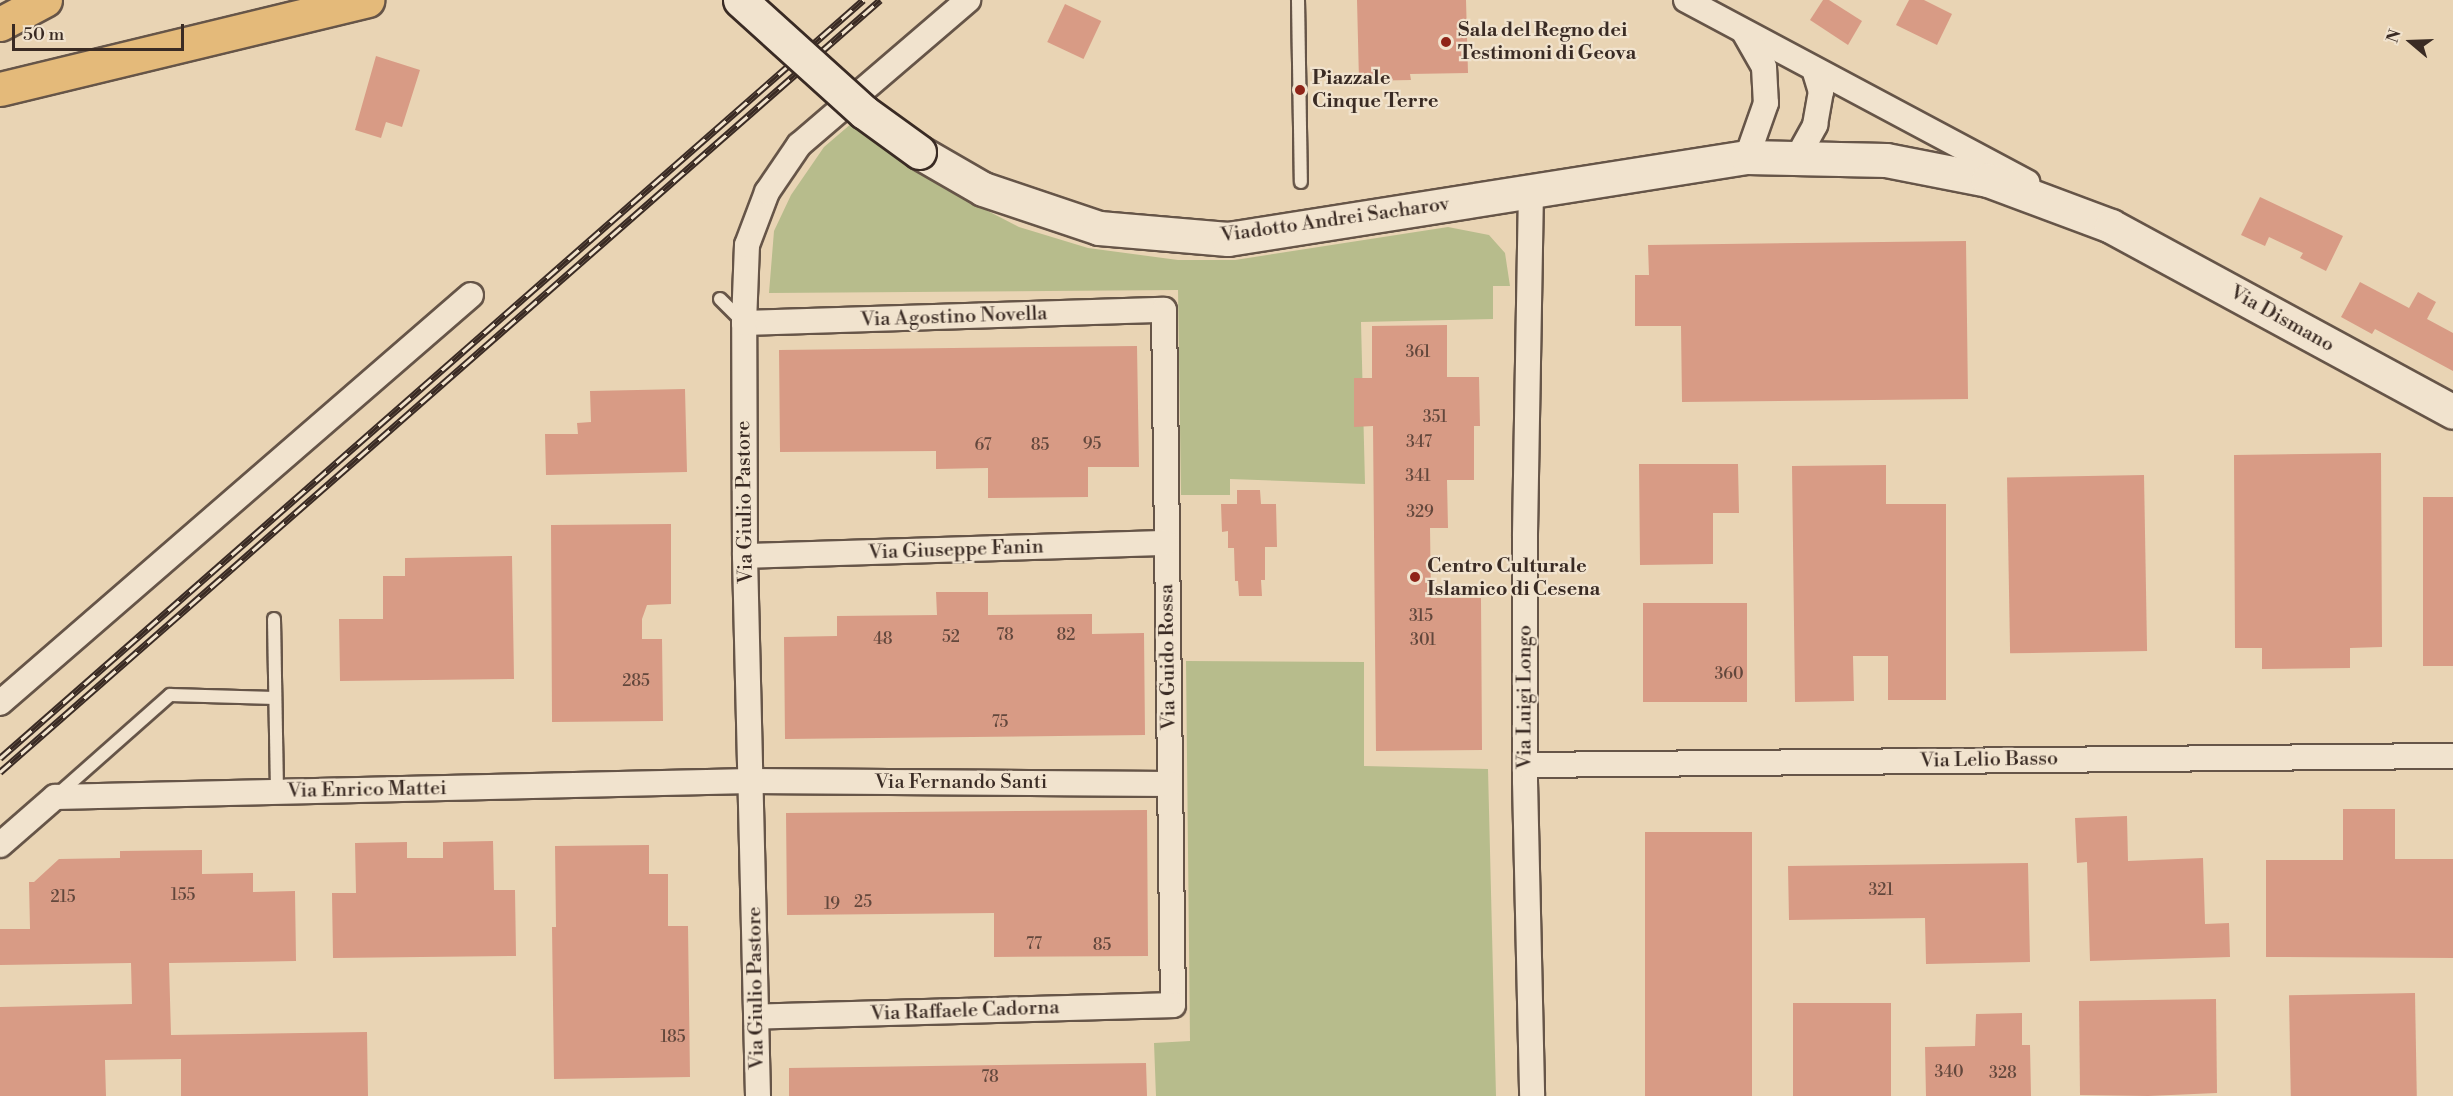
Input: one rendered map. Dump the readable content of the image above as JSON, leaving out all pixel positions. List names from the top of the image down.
{
  "streets": {
    "main road": ["Viadotto Andrei Sacharov", "Via Dismano"],
    "street": [
      "Via Agostino Novella",
      "Via Giulio Pastore",
      "Via Giuseppe Fanin",
      "Via Guido Rossa",
      "Via Luigi Longo",
      "Via Lelio Basso",
      "Via Fernando Santi",
      "Via Enrico Mattei",
      "Via Raffaele Cadorna"
    ]
  },
  "crossings": [
    ["Viadotto Andrei Sacharov", "Via Dismano"],
    ["Viadotto Andrei Sacharov", "Via Luigi Longo"],
    ["Via Agostino Novella", "Via Giulio Pastore"],
    ["Via Agostino Novella", "Via Guido Rossa"],
    ["Via Giulio Pastore", "Via Giuseppe Fanin"],
    ["Via Giulio Pastore", "Via Fernando Santi"],
    ["Via Giulio Pastore", "Via Enrico Mattei"],
    ["Via Giulio Pastore", "Via Raffaele Cadorna"],
    ["Via Giuseppe Fanin", "Via Guido Rossa"],
    ["Via Guido Rossa", "Via Fernando Santi"],
    ["Via Guido Rossa", "Via Raffaele Cadorna"],
    ["Via Luigi Longo", "Via Lelio Basso"],
    ["Via Fernando Santi", "Via Enrico Mattei"]
  ],
  "places": ["Sala del Regno dei Testimoni di Geova", "Piazzale Cinque Terre", "Centro Culturale Islamico di Cesena"],
  "house_numbers": [
    "361",
    "351",
    "347",
    "95",
    "67",
    "85",
    "341",
    "329",
    "315",
    "78",
    "82",
    "52",
    "48",
    "301",
    "360",
    "285",
    "75",
    "321",
    "155",
    "215",
    "25",
    "19",
    "77",
    "85",
    "185",
    "340",
    "328",
    "78"
  ],
  "scale_bar": "50 m",
  "north": "left"
}
